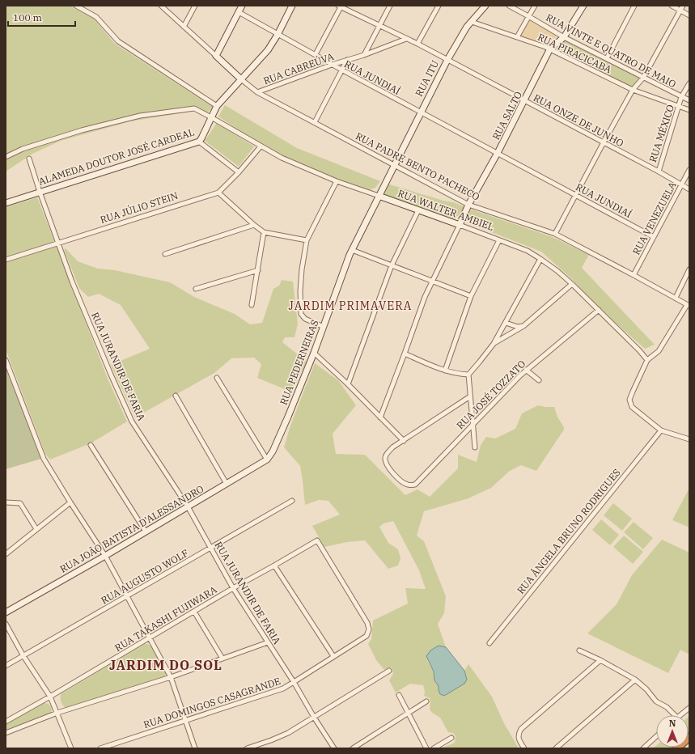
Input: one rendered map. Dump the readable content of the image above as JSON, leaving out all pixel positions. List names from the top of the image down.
{
  "streets": {
    "street": [
      "RUA VINTE E QUATRO DE MAIO",
      "RUA PIRACICABA",
      "RUA CABREÚVA",
      "RUA JUNDIAÍ",
      "RUA ITU",
      "RUA SALTO",
      "RUA ONZE DE JUNHO",
      "RUA MÉXICO",
      "ALAMEDA DOUTOR JOSÉ CARDEAL",
      "RUA PADRE BENTO PACHECO",
      "RUA JÚLIO STEIN",
      "RUA WALTER AMBIEL",
      "RUA VENEZUELA",
      "RUA PEDERNEIRAS",
      "RUA JURANDIR DE FARIA",
      "RUA JOSÉ TOZZATO",
      "RUA JOÃO BATISTA D'ALESSANDRO",
      "RUA ÂNGELA BRUNO RODRIGUES",
      "RUA AUGUSTO WOLF",
      "RUA TAKASHI FUJIWARA",
      "RUA DOMINGOS CASAGRANDE"
    ]
  },
  "crossings": [
    ["RUA VINTE E QUATRO DE MAIO", "RUA PIRACICABA"],
    ["RUA VINTE E QUATRO DE MAIO", "RUA SALTO"],
    ["RUA VINTE E QUATRO DE MAIO", "RUA MÉXICO"],
    ["RUA PIRACICABA", "RUA ITU"],
    ["RUA PIRACICABA", "RUA SALTO"],
    ["RUA CABREÚVA", "RUA JUNDIAÍ"],
    ["RUA CABREÚVA", "RUA ONZE DE JUNHO"],
    ["RUA CABREÚVA", "RUA PADRE BENTO PACHECO"],
    ["RUA JUNDIAÍ", "RUA ITU"],
    ["RUA JUNDIAÍ", "RUA SALTO"],
    ["RUA JUNDIAÍ", "ALAMEDA DOUTOR JOSÉ CARDEAL"],
    ["RUA JUNDIAÍ", "RUA VENEZUELA"],
    ["RUA ITU", "RUA ONZE DE JUNHO"],
    ["RUA ITU", "RUA PADRE BENTO PACHECO"],
    ["RUA ITU", "RUA PEDERNEIRAS"],
    ["RUA SALTO", "RUA ONZE DE JUNHO"],
    ["RUA SALTO", "RUA PADRE BENTO PACHECO"],
    ["RUA SALTO", "RUA WALTER AMBIEL"],
    ["RUA ONZE DE JUNHO", "RUA MÉXICO"],
    ["RUA ONZE DE JUNHO", "RUA VENEZUELA"],
    ["ALAMEDA DOUTOR JOSÉ CARDEAL", "RUA PADRE BENTO PACHECO"],
    ["ALAMEDA DOUTOR JOSÉ CARDEAL", "RUA WALTER AMBIEL"],
    ["ALAMEDA DOUTOR JOSÉ CARDEAL", "RUA JURANDIR DE FARIA"],
    ["RUA PADRE BENTO PACHECO", "RUA VENEZUELA"],
    ["RUA PADRE BENTO PACHECO", "RUA PEDERNEIRAS"],
    ["RUA JÚLIO STEIN", "RUA WALTER AMBIEL"],
    ["RUA JÚLIO STEIN", "RUA JURANDIR DE FARIA"],
    ["RUA WALTER AMBIEL", "RUA PEDERNEIRAS"],
    ["RUA WALTER AMBIEL", "RUA JOSÉ TOZZATO"],
    ["RUA PEDERNEIRAS", "RUA JOÃO BATISTA D'ALESSANDRO"],
    ["RUA JURANDIR DE FARIA", "RUA JOÃO BATISTA D'ALESSANDRO"],
    ["RUA JURANDIR DE FARIA", "RUA AUGUSTO WOLF"],
    ["RUA JURANDIR DE FARIA", "RUA TAKASHI FUJIWARA"],
    ["RUA JURANDIR DE FARIA", "RUA DOMINGOS CASAGRANDE"],
    ["RUA TAKASHI FUJIWARA", "RUA DOMINGOS CASAGRANDE"]
  ],
  "districts": ["JARDIM PRIMAVERA", "JARDIM DO SOL"],
  "scale_bar": "100 m",
  "north": "top"
}
